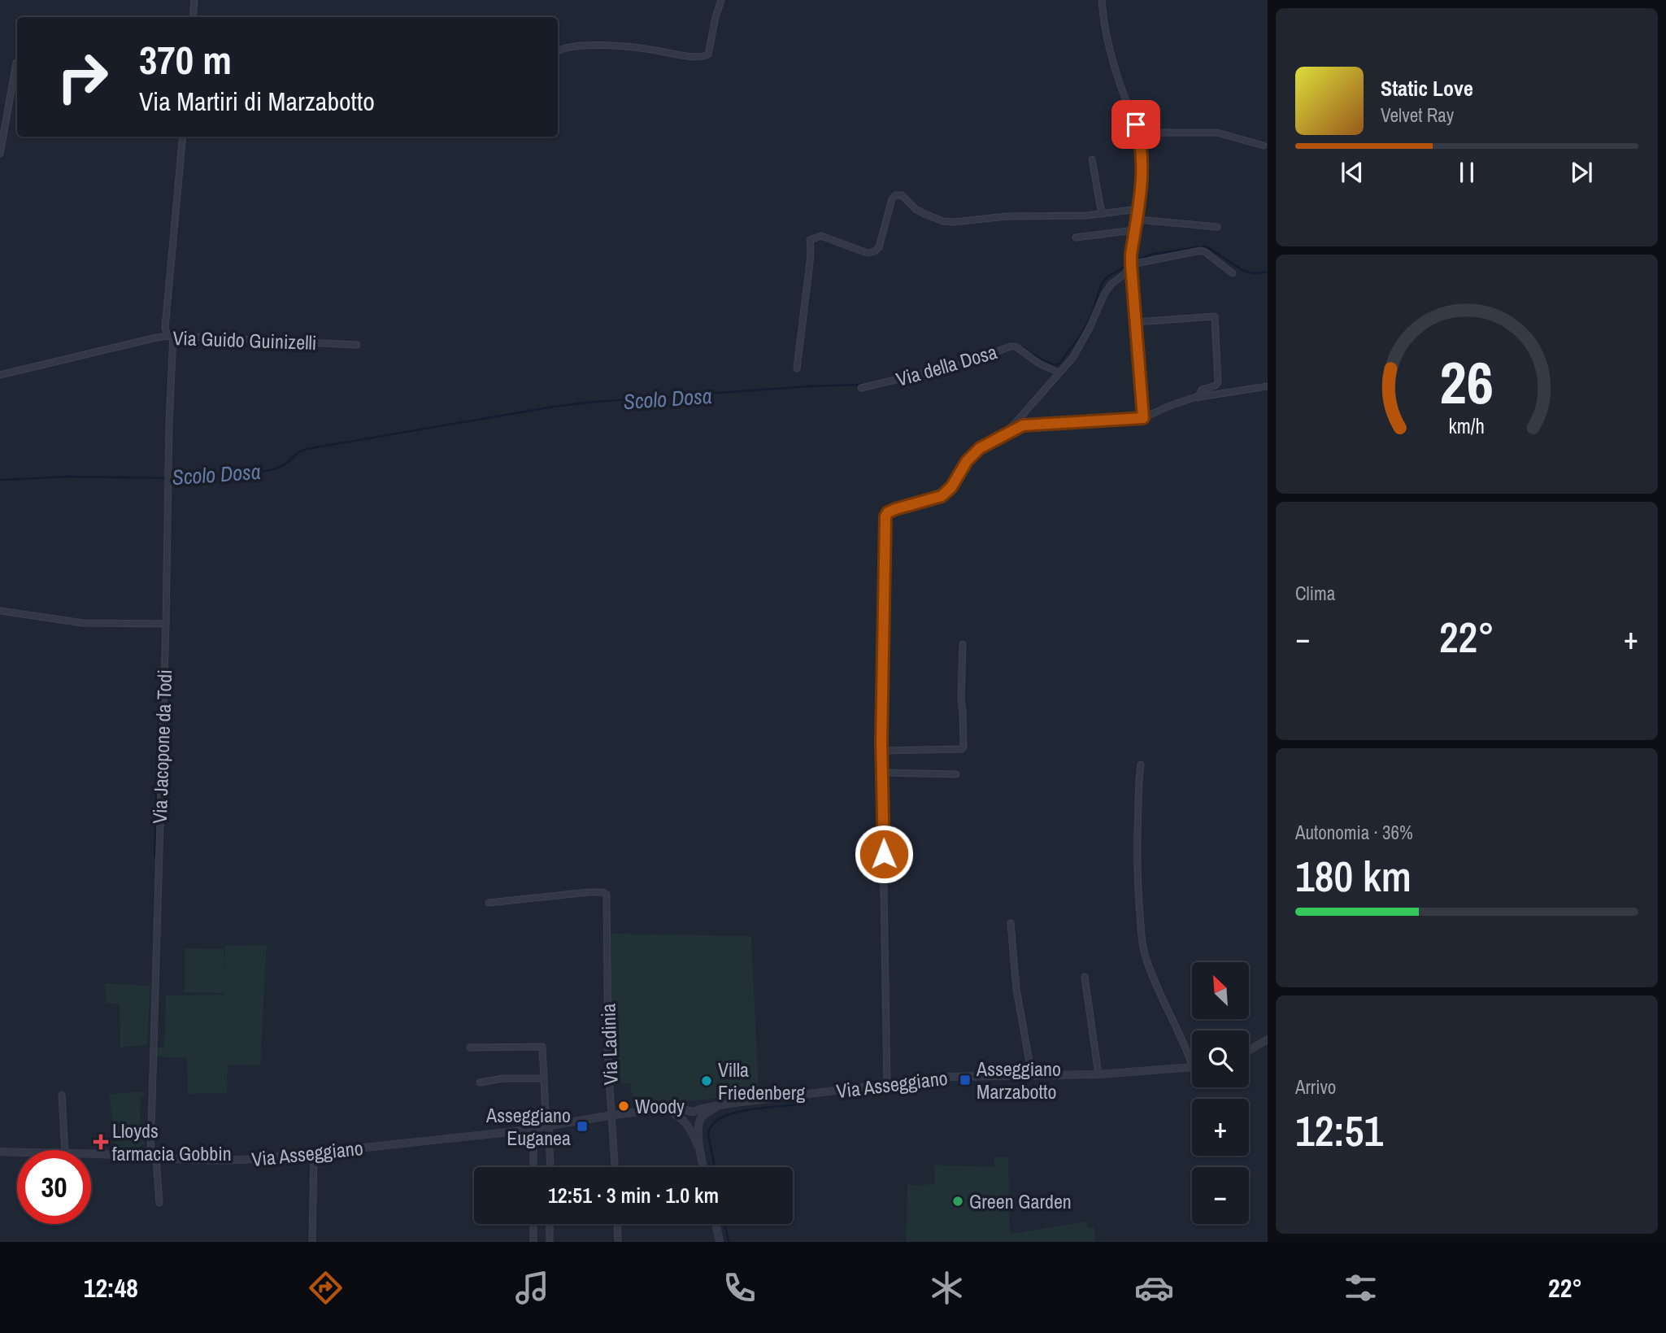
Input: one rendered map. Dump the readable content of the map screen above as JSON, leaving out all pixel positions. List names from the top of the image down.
{
  "streets": {
    "street": [
      "Via Guido Guinizelli",
      "Via della Dosa",
      "Via Jacopone da Todi",
      "Via Ladinia",
      "Via Asseggiano"
    ]
  },
  "crossings": [
    ["Via Guido Guinizelli", "Via Jacopone da Todi"],
    ["Via Jacopone da Todi", "Via Asseggiano"],
    ["Via Ladinia", "Via Asseggiano"]
  ],
  "water": ["Scolo Dosa"],
  "places": {
    "transit": ["Asseggiano Marzabotto", "Asseggiano Euganea"],
    "other": ["Villa Friedenberg", "Woody", "Green Garden"],
    "health": ["Lloyds farmacia Gobbin"]
  },
  "north": "top left",
  "page": {
    "turn": ["370 m", "Via Martiri di Marzabotto"],
    "song": ["Static Love", "Velvet Ray"],
    "tile": [
      "Clima",
      ["Autonomia · 36%", "180 km"],
      ["Arrivo", "12:51"]
    ],
    "heat": ["−", "22°", "+"],
    "map_buttons": ["+", "−"],
    "limit": "30",
    "trip": "12:51 · 3 min · 1.0 km",
    "tabs": ["12:48", "22°"],
    "gauge": ["26", "km/h"]
  }
}
